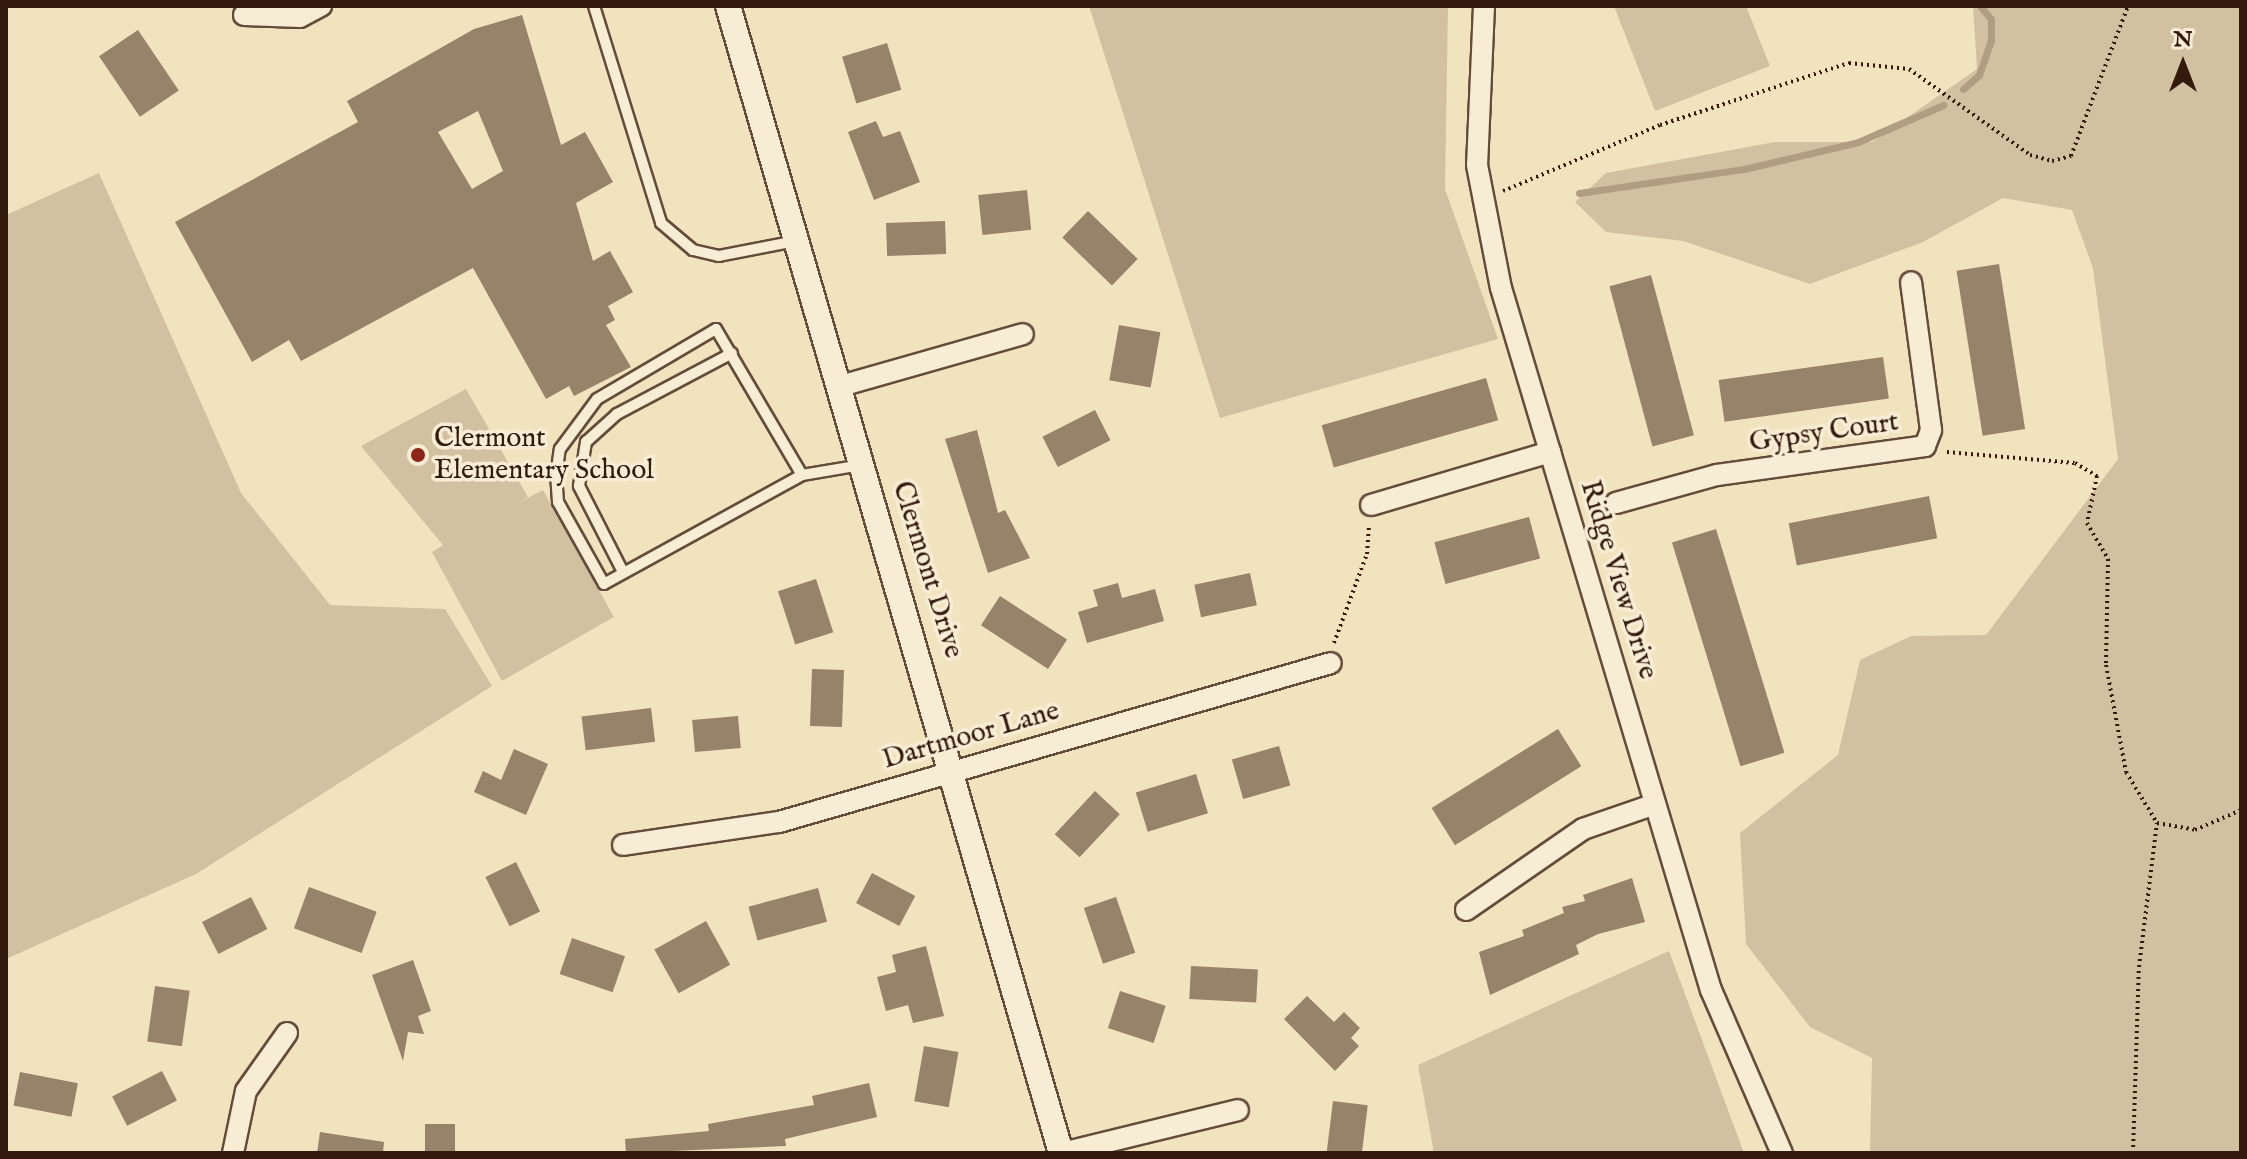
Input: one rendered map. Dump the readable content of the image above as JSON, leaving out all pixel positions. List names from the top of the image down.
{
  "streets": {
    "street": [
      "Gypsy Court",
      "Clermont Drive",
      "Ridge View Drive",
      "Dartmoor Lane"
    ]
  },
  "crossings": [
    ["Clermont Drive", "Dartmoor Lane"]
  ],
  "places": ["Clermont Elementary School"],
  "north": "top"
}
